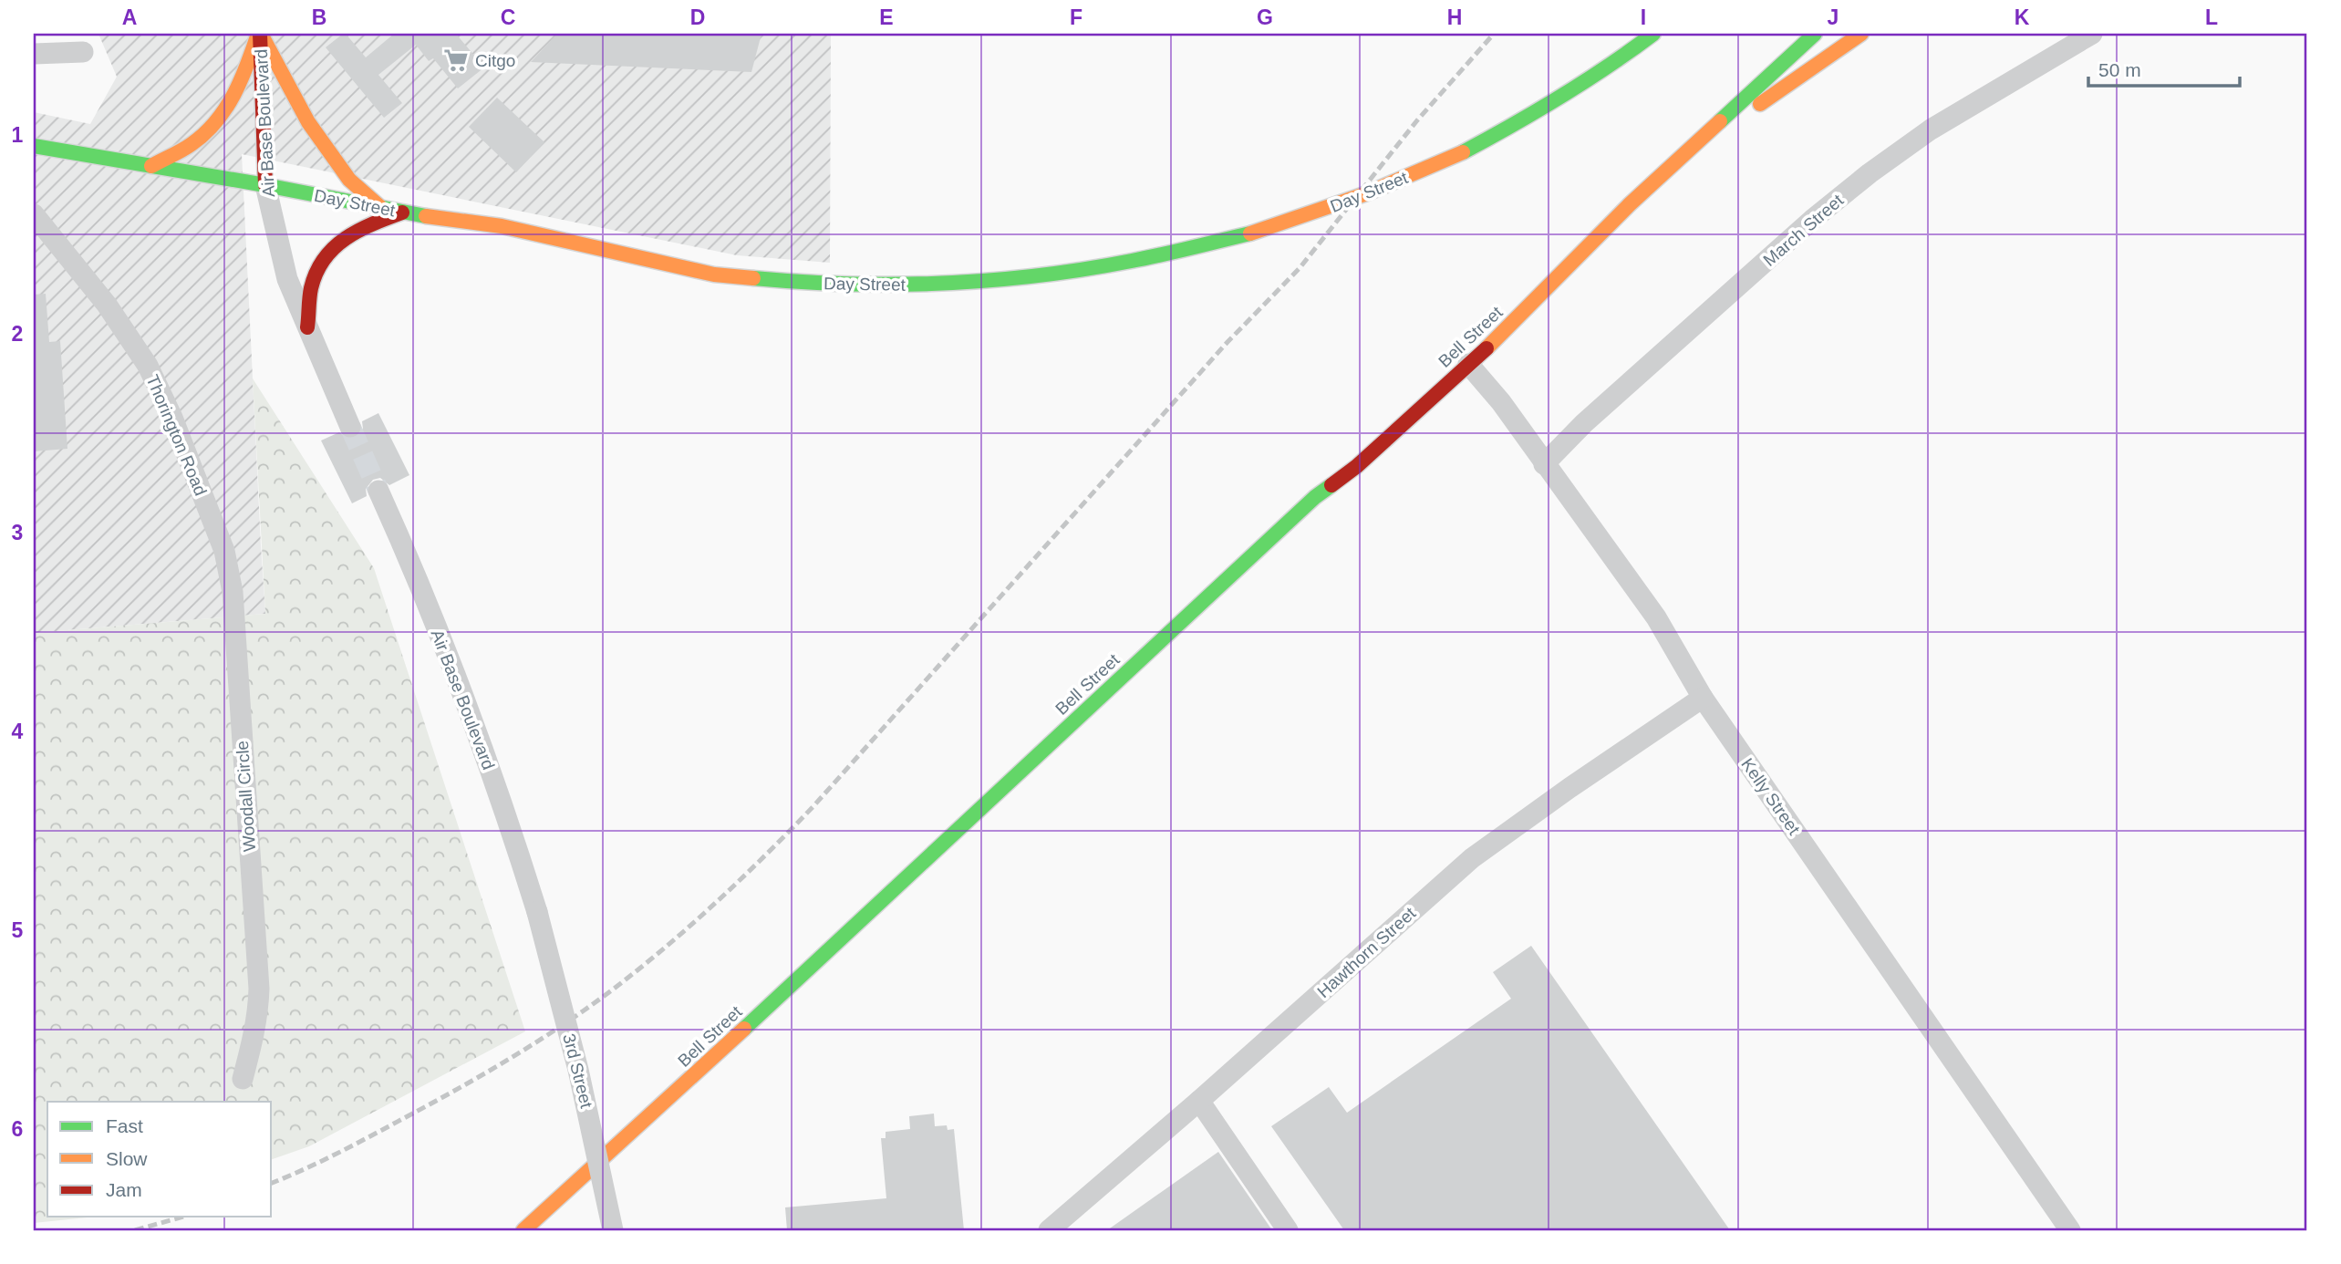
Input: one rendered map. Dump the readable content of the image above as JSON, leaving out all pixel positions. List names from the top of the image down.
{
  "streets": {
    "main road": ["Air Base Boulevard", "Day Street", "Bell Street"],
    "street": [
      "March Street",
      "Thorington Road",
      "Woodall Circle",
      "Kelly Street",
      "Hawthorn Street",
      "3rd Street"
    ]
  },
  "crossings": [
    ["Air Base Boulevard", "Day Street"],
    ["Air Base Boulevard", "3rd Street"],
    ["March Street", "Kelly Street"],
    ["Bell Street", "Kelly Street"],
    ["Thorington Road", "Woodall Circle"],
    ["Kelly Street", "Hawthorn Street"]
  ],
  "places": {
    "supermarket": ["Citgo"]
  },
  "legend": ["Fast", "Slow", "Jam"],
  "scale_bar": "50 m",
  "grid": {
    "columns": [
      "A",
      "B",
      "C",
      "D",
      "E",
      "F",
      "G",
      "H",
      "I",
      "J",
      "K",
      "L"
    ],
    "rows": [
      "1",
      "2",
      "3",
      "4",
      "5",
      "6"
    ]
  }
}
